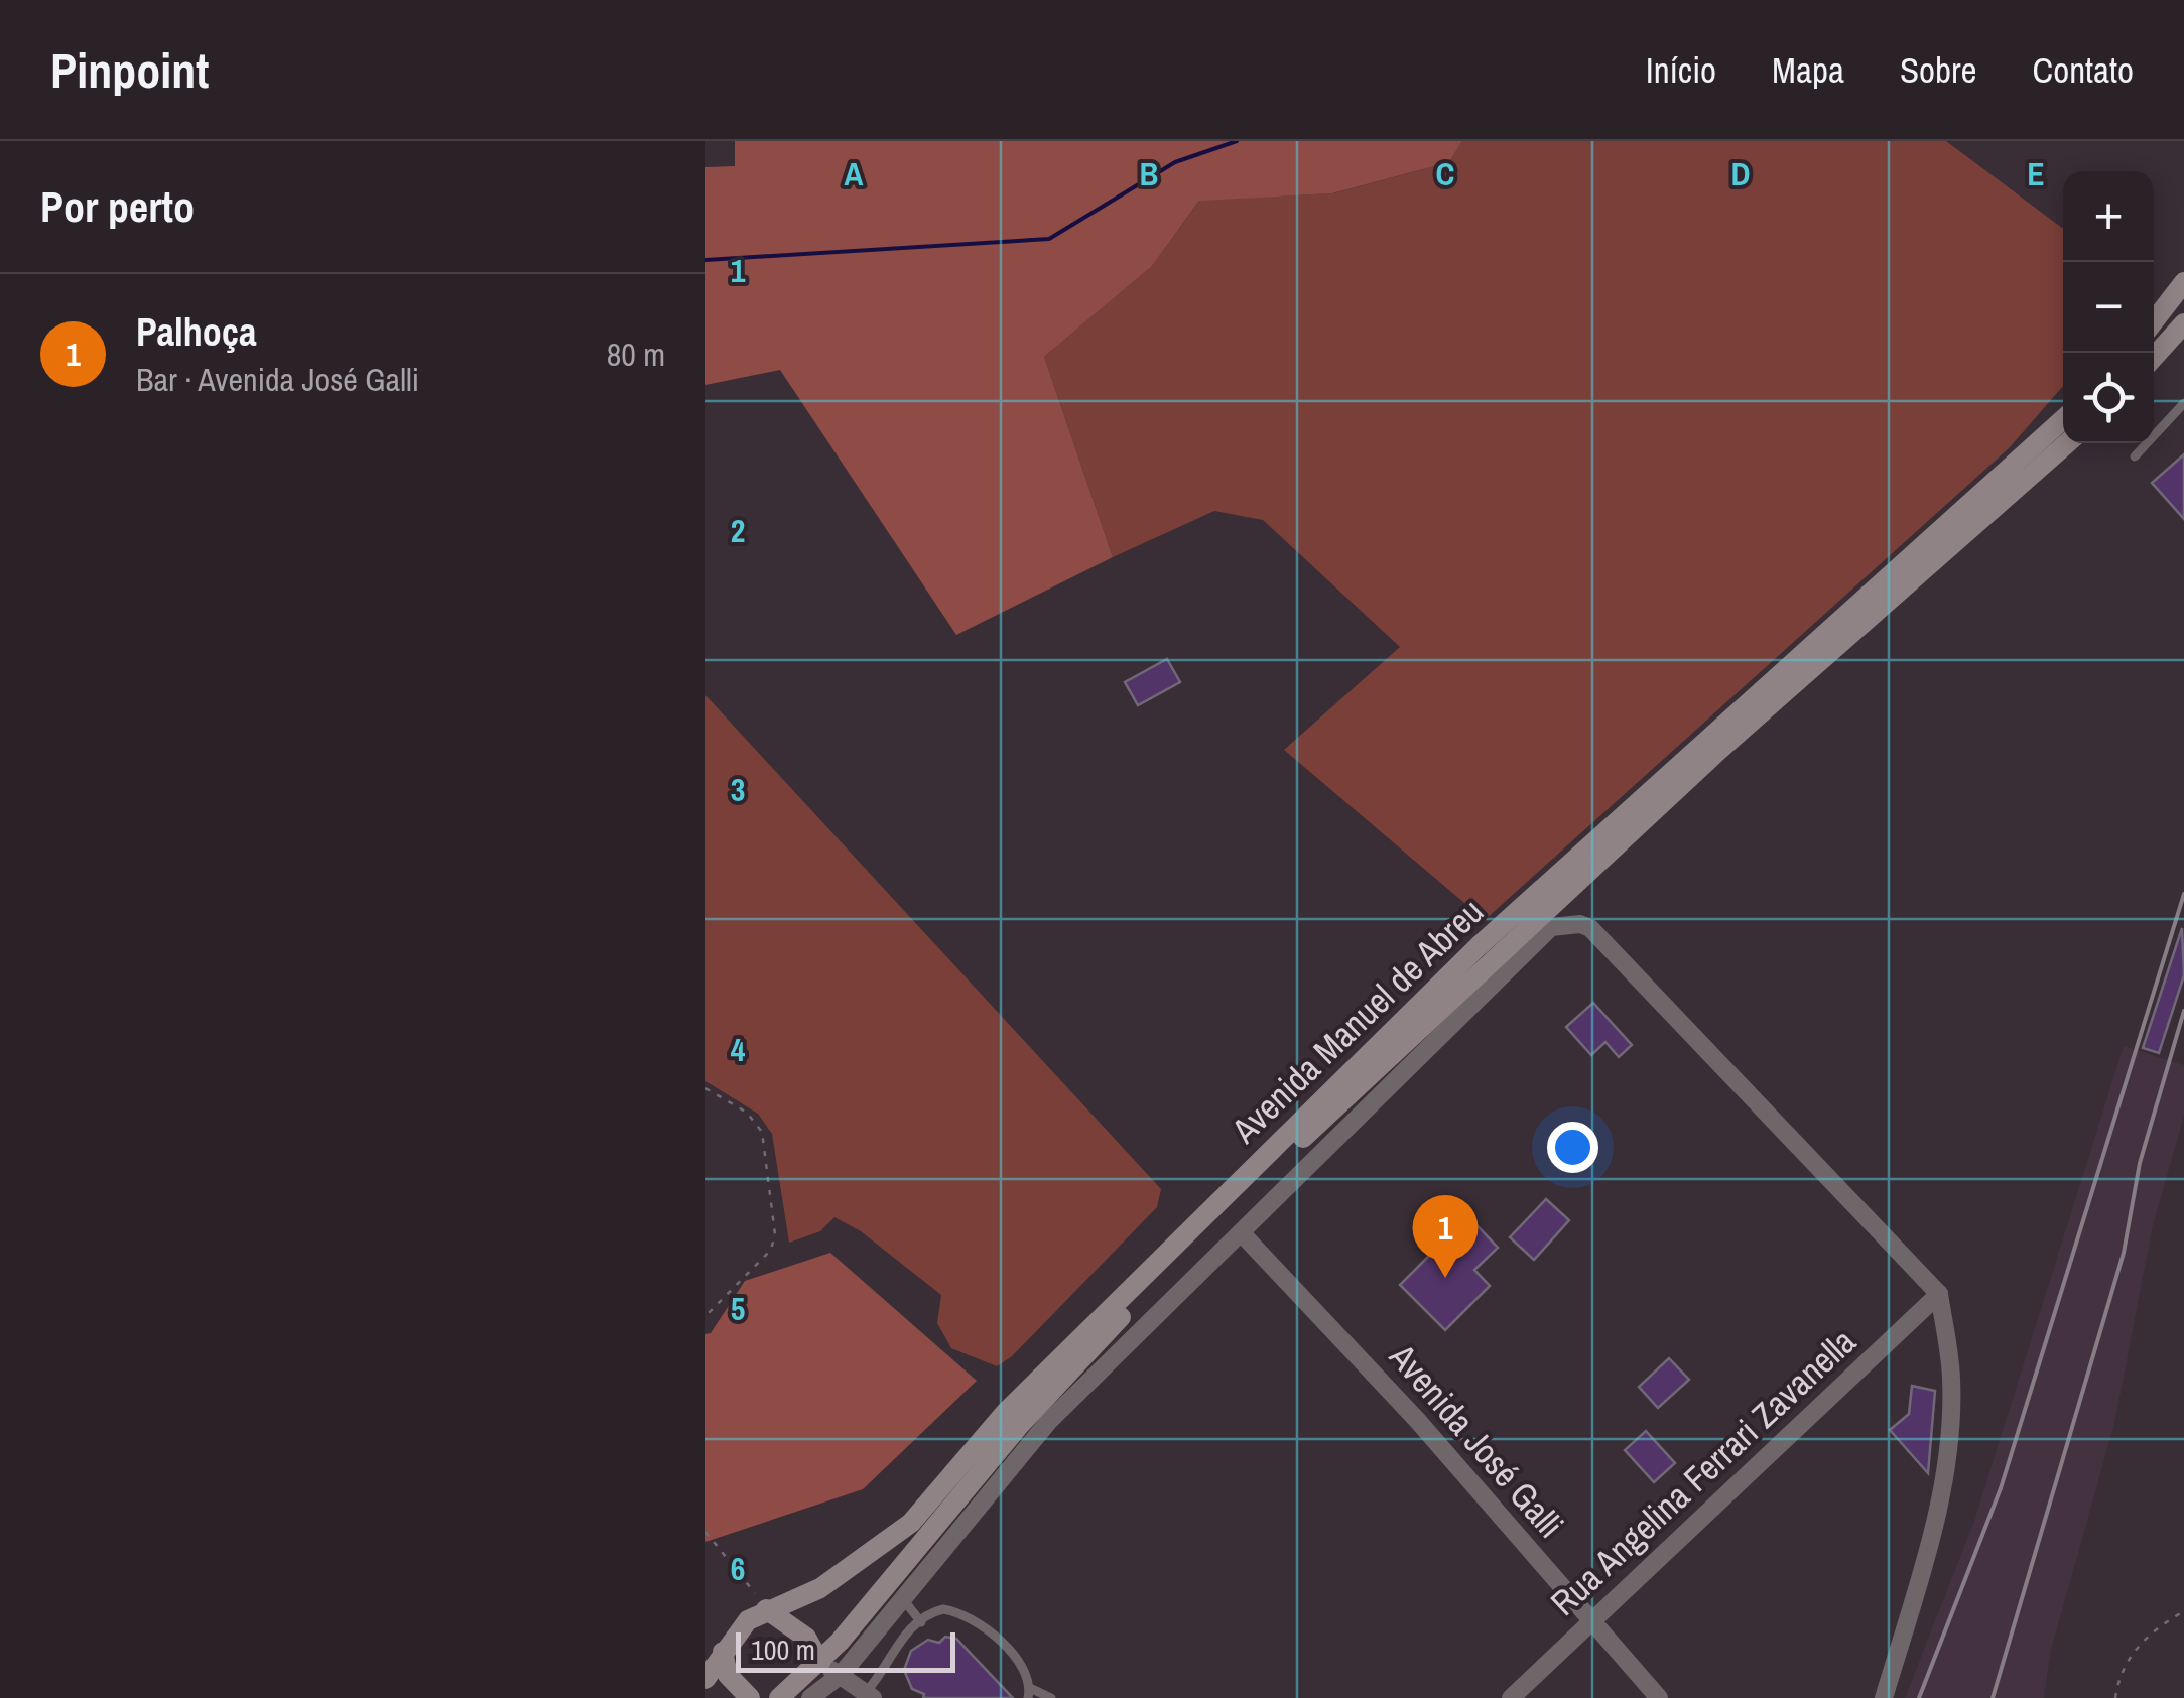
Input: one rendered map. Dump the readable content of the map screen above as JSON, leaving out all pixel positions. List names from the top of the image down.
{
  "streets": {
    "main road": ["Avenida Manuel de Abreu"],
    "street": ["Avenida José Galli", "Rua Angelina Ferrari Zavanella"]
  },
  "crossings": [
    ["Avenida José Galli", "Rua Angelina Ferrari Zavanella"]
  ],
  "scale_bar": "100 m",
  "page": {
    "header": "Pinpoint",
    "nav": [
      "Início",
      "Mapa",
      "Sobre",
      "Contato"
    ],
    "heading": "Por perto",
    "map_buttons": ["+", "−"],
    "list": [
      {
        "mark": "1",
        "name": "Palhoça",
        "note": "Bar · Avenida José Galli",
        "value": "80 m"
      }
    ],
    "pins": "1",
    "scale": "100 m"
  },
  "grid": {
    "columns": [
      "A",
      "B",
      "C",
      "D",
      "E"
    ],
    "rows": [
      "1",
      "2",
      "3",
      "4",
      "5",
      "6"
    ]
  }
}
